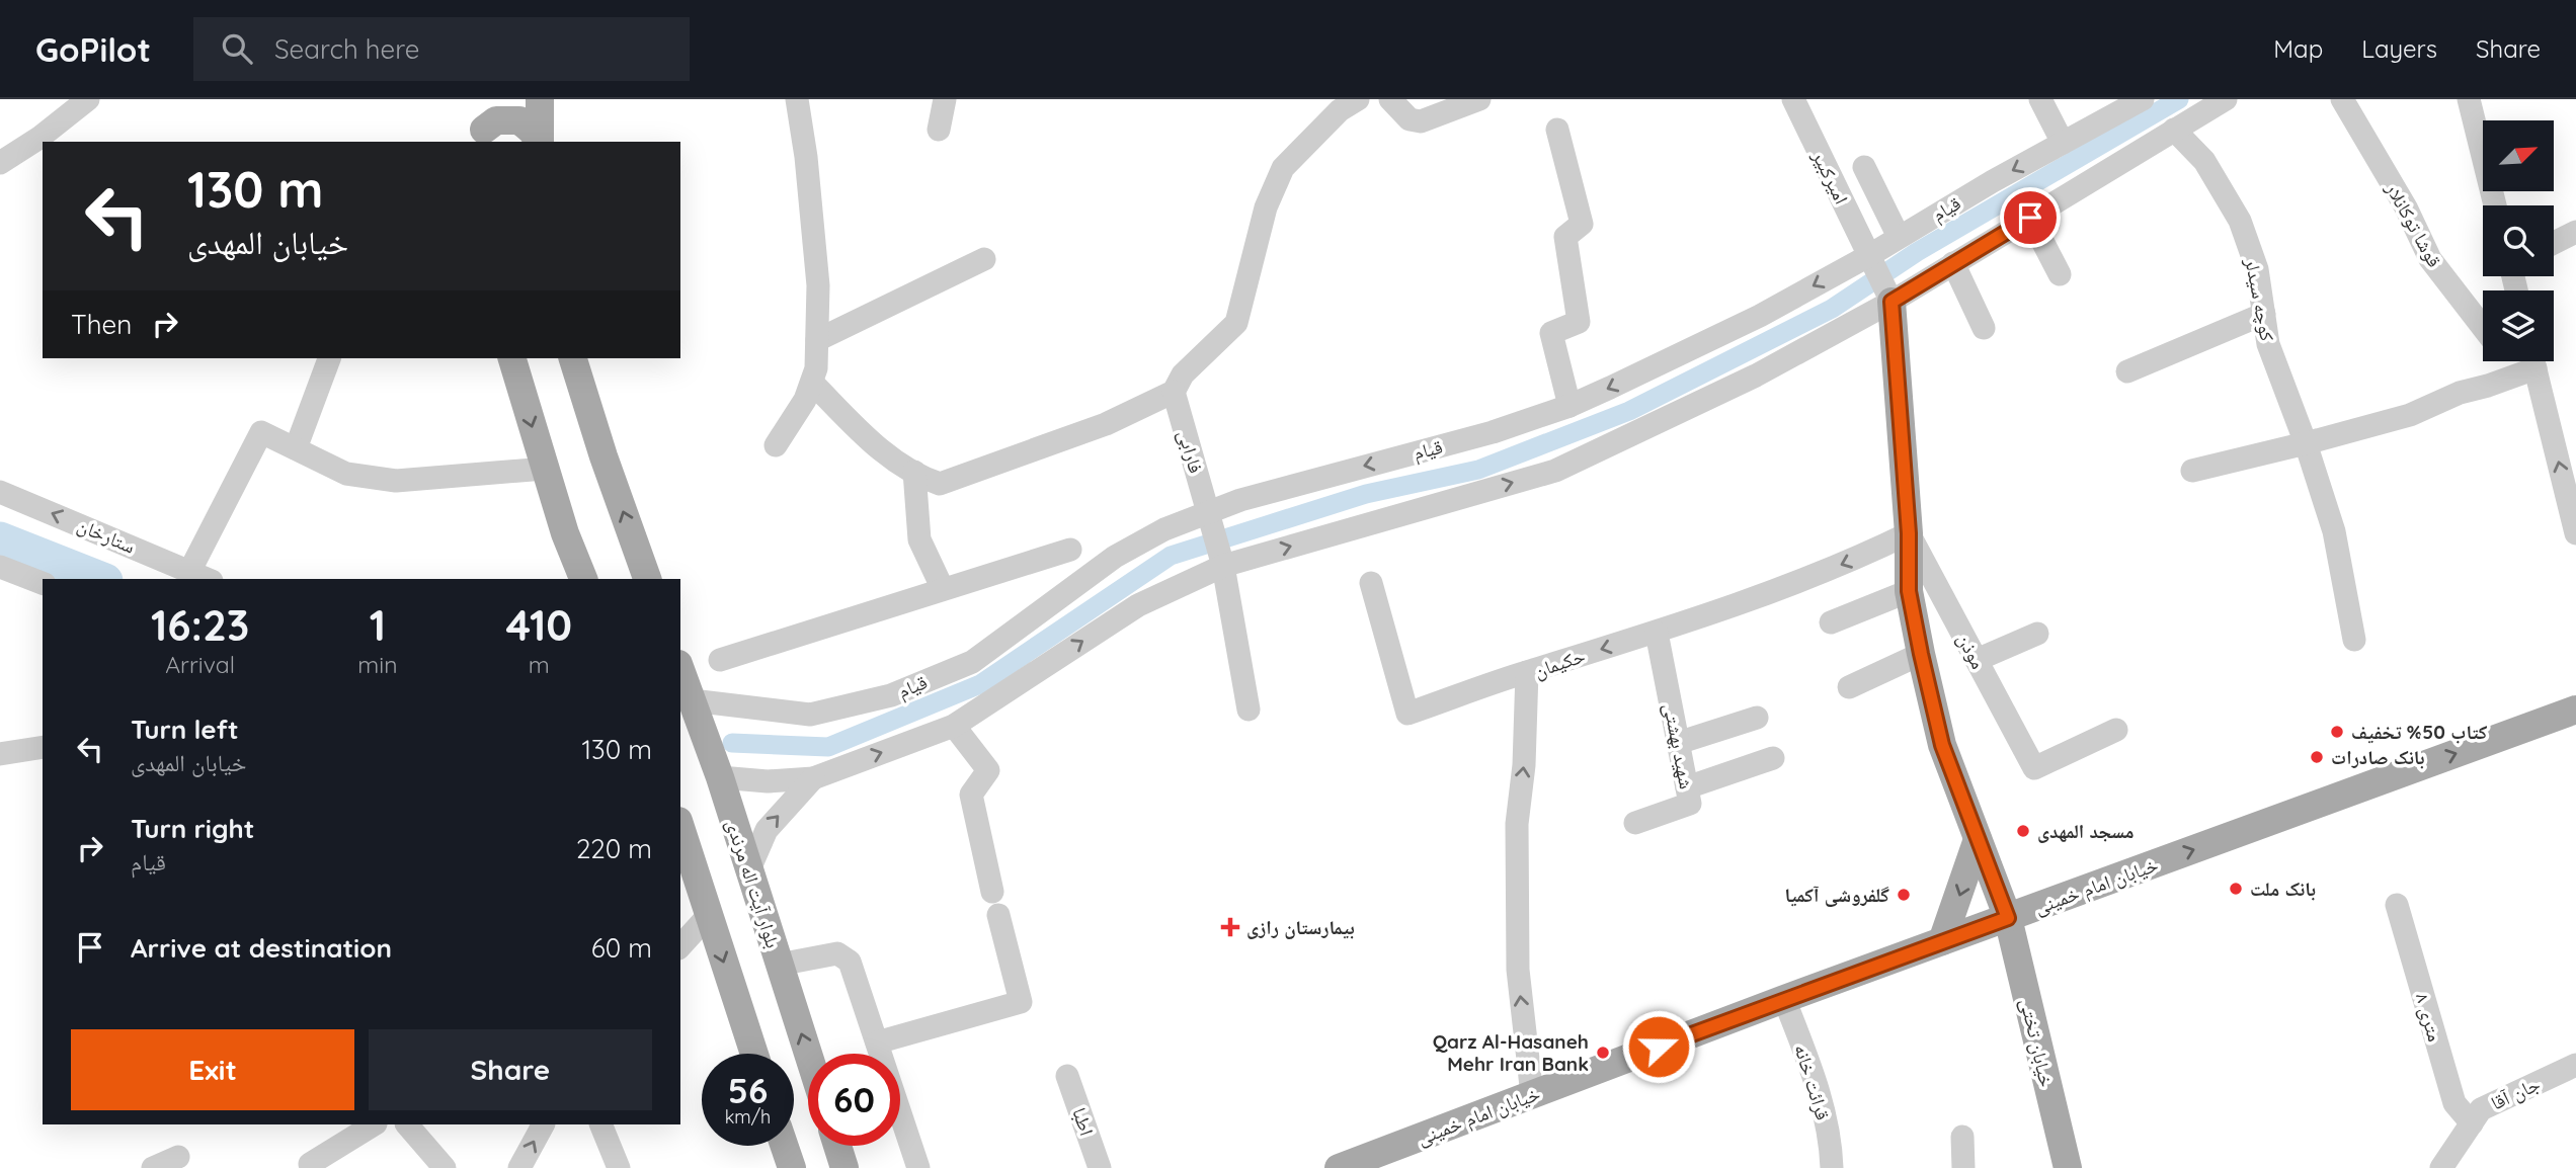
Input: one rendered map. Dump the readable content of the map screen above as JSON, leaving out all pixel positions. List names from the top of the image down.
{
  "streets": {
    "main road": ["بلوار آیت اله مرندی", "خیابان امام خمینی", "خیابان تختی"],
    "street": [
      "امیرکبیر",
      "قیام",
      "قوشا توکانلار",
      "کوچه سیدلر",
      "فارابی",
      "ستارخان",
      "موذن",
      "حکیمان",
      "شهید بهشتی",
      "۸ متری",
      "قرائت خانه",
      "جان آقا",
      "اطبا"
    ]
  },
  "crossings": [
    ["امیرکبیر", "قیام"],
    ["امیرکبیر", "خیابان تختی"],
    ["قیام", "فارابی"],
    ["قیام", "بلوار آیت اله مرندی"],
    ["موذن", "حکیمان"],
    ["موذن", "خیابان تختی"],
    ["حکیمان", "شهید بهشتی"],
    ["حکیمان", "خیابان امام خمینی"],
    ["حکیمان", "خیابان تختی"],
    ["خیابان امام خمینی", "خیابان تختی"],
    ["خیابان امام خمینی", "قرائت خانه"],
    ["۸ متری", "جان آقا"]
  ],
  "one_way": ["ستارخان", "خیابان امام خمینی"],
  "places": {
    "other": [
      "کتاب 50% تخفیف",
      "بانک صادرات",
      "مسجد المهدی",
      "بانک ملت",
      "گلفروشی آکمیا",
      "Qarz Al-Hasaneh Mehr Iran Bank"
    ],
    "health": ["بیمارستان رازی"]
  },
  "north": "top right",
  "page": {
    "header": "GoPilot",
    "search": "Search here",
    "nav": ["Map", "Layers", "Share"],
    "turn": ["130 m", "خیابان المهدی"],
    "then": "Then",
    "eta": [
      "16:23",
      "Arrival",
      "1",
      "min",
      "410",
      "m"
    ],
    "list": [
      {
        "name": "Turn left",
        "note": "خیابان المهدی",
        "value": "130 m"
      },
      {
        "name": "Turn right",
        "note": "قیام",
        "value": "220 m"
      },
      {
        "name": "Arrive at destination",
        "value": "60 m"
      }
    ],
    "buttons": ["Exit", "Share"],
    "speed": "56 km/h",
    "limit": "60"
  }
}
